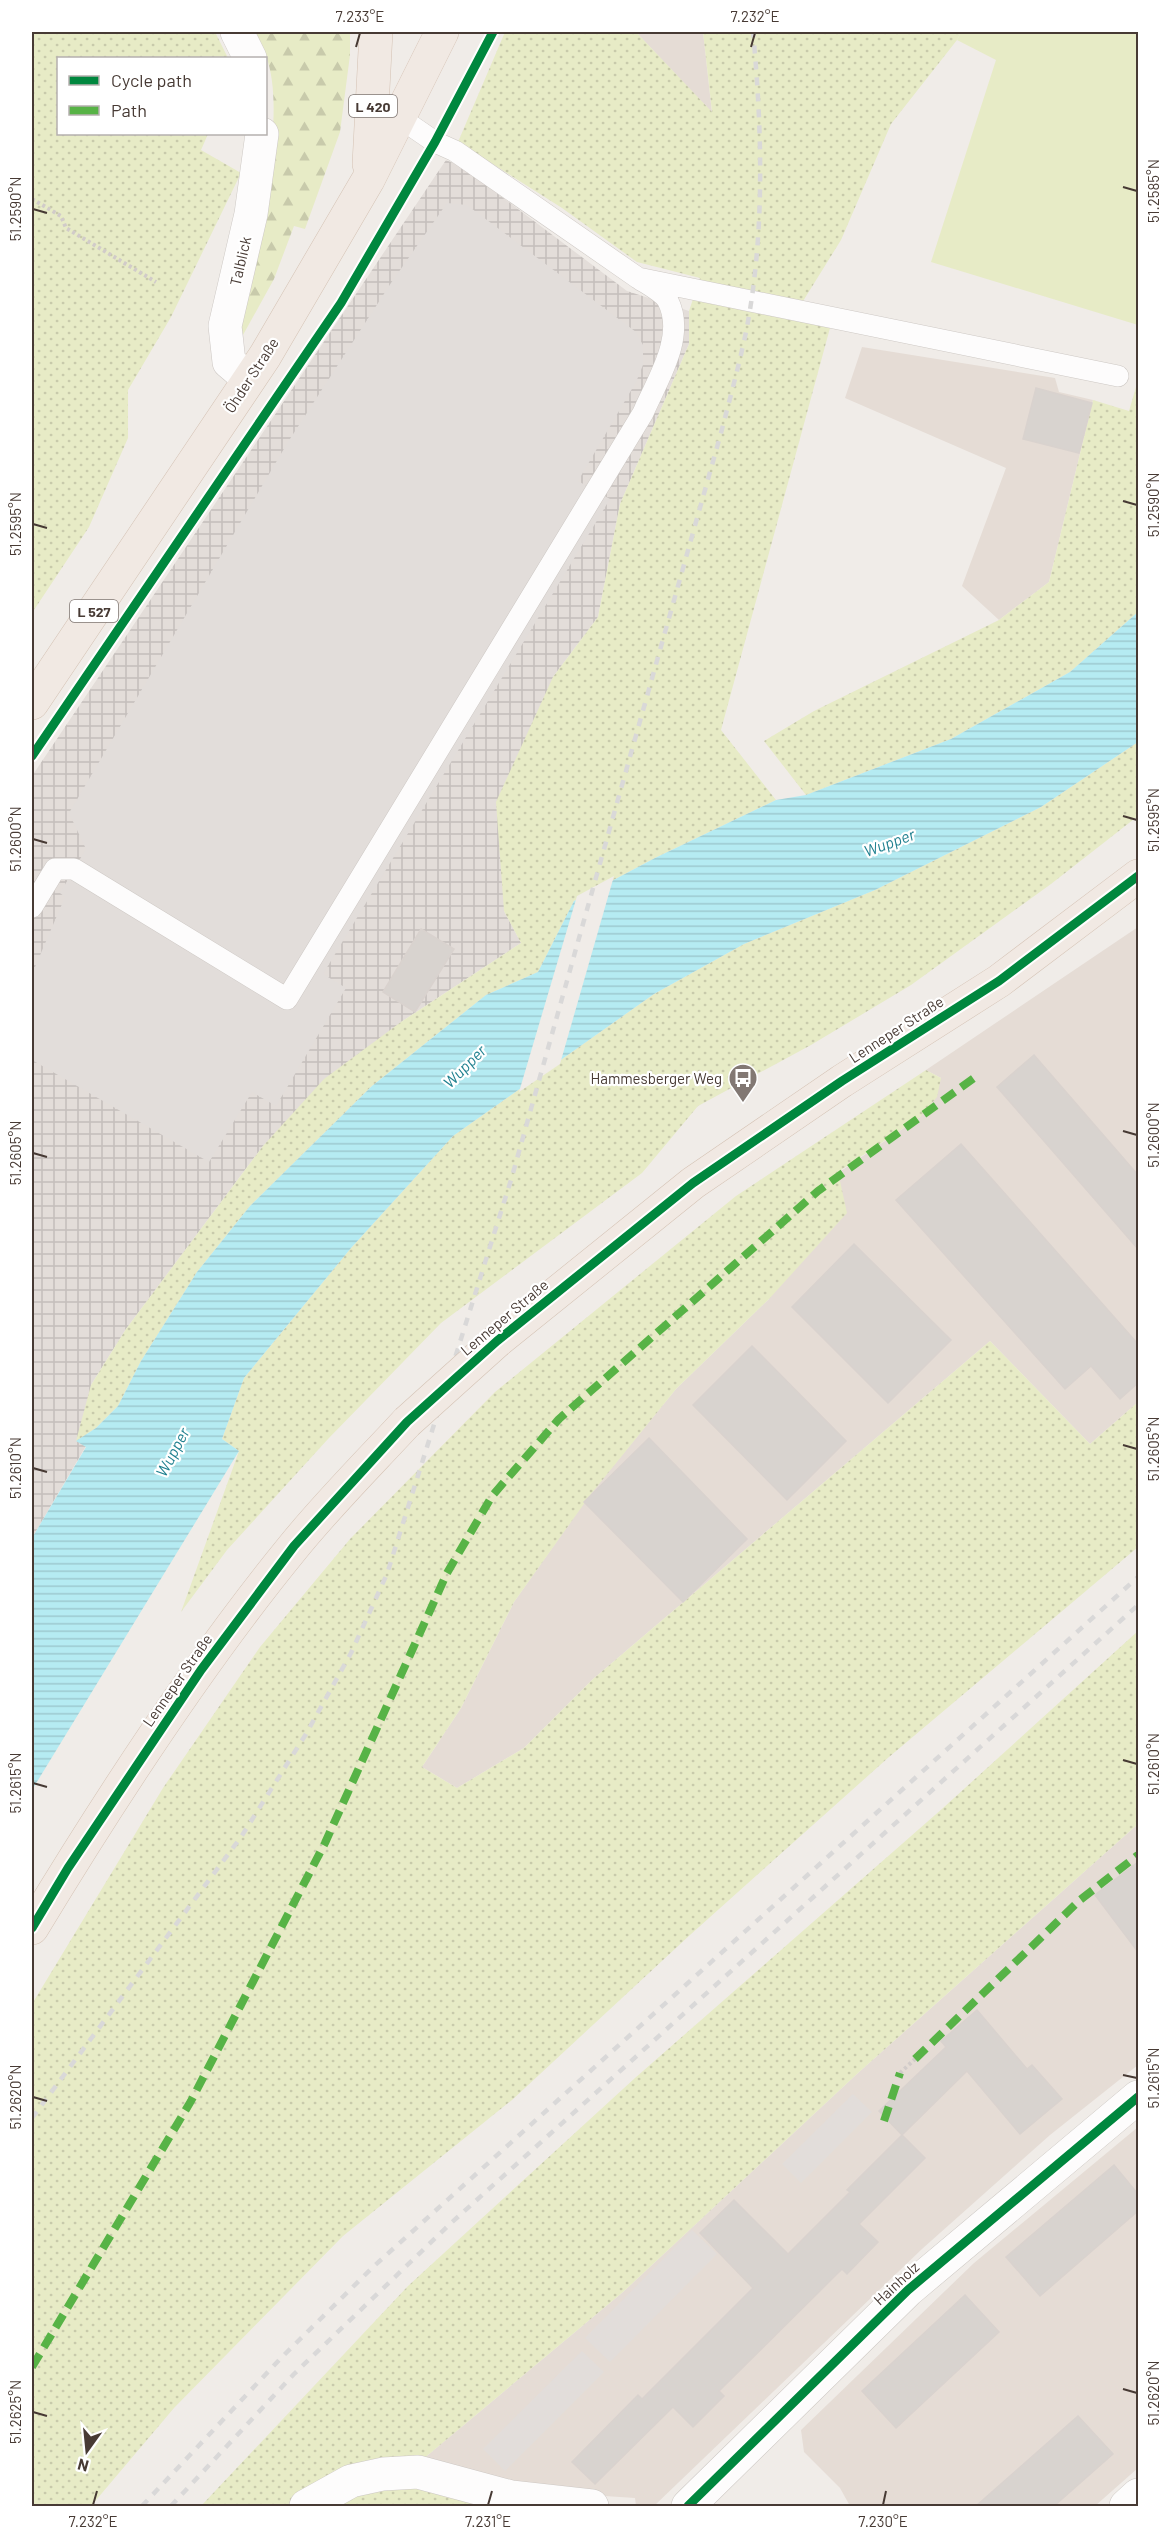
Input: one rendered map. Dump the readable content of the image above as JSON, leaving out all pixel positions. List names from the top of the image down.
{
  "streets": {
    "main road": [
      "L 420",
      "Öhder Straße",
      "L 527",
      "Lenneper Straße"
    ],
    "street": ["Talblick", "Hainholz"]
  },
  "crossings": [
    ["L 420", "Öhder Straße"],
    ["Talblick", "Öhder Straße"]
  ],
  "water": ["Wupper"],
  "places": {
    "bus stop": ["Hammesberger Weg"]
  },
  "legend": ["Cycle path", "Path"],
  "north": "bottom",
  "coordinates": [
    "7.233°E",
    "7.232°E",
    "51.2585°N",
    "51.2590°N",
    "51.2595°N",
    "51.2600°N",
    "51.2605°N",
    "51.2610°N",
    "51.2615°N",
    "51.2620°N",
    "51.2625°N",
    "7.231°E",
    "7.230°E"
  ]
}
